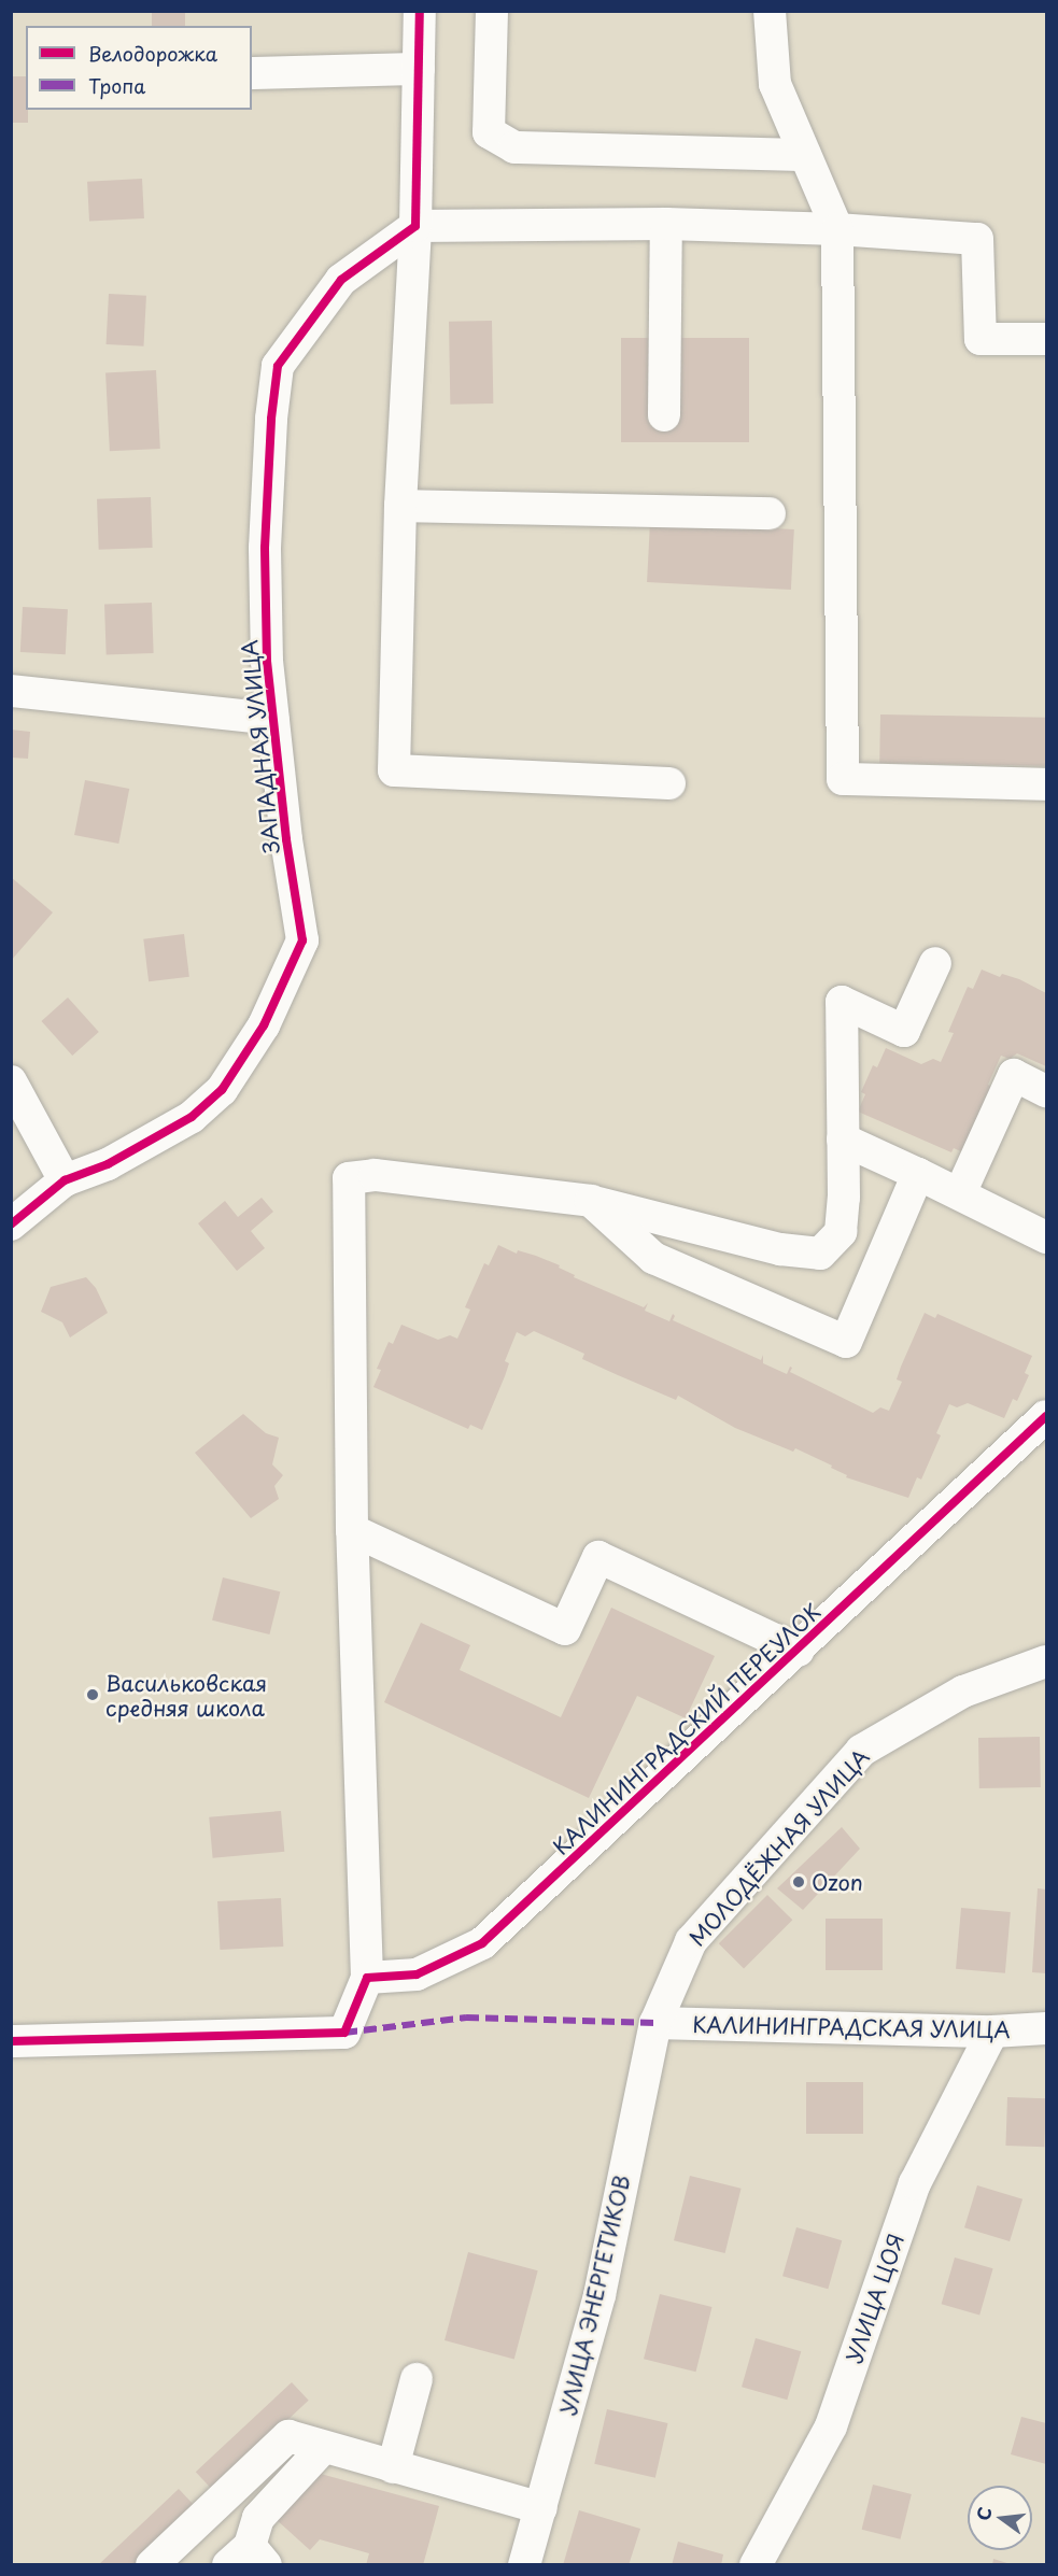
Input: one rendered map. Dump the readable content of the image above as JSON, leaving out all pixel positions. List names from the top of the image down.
{
  "streets": {
    "street": [
      "ЗАПАДНАЯ УЛИЦА",
      "КАЛИНИНГРАДСКИЙ ПЕРЕУЛОК",
      "МОЛОДЁЖНАЯ УЛИЦА",
      "КАЛИНИНГРАДСКАЯ УЛИЦА",
      "УЛИЦА ЭНЕРГЕТИКОВ",
      "УЛИЦА ЦОЯ"
    ]
  },
  "crossings": [
    ["МОЛОДЁЖНАЯ УЛИЦА", "КАЛИНИНГРАДСКАЯ УЛИЦА"],
    ["МОЛОДЁЖНАЯ УЛИЦА", "УЛИЦА ЭНЕРГЕТИКОВ"],
    ["КАЛИНИНГРАДСКАЯ УЛИЦА", "УЛИЦА ЭНЕРГЕТИКОВ"],
    ["КАЛИНИНГРАДСКАЯ УЛИЦА", "УЛИЦА ЦОЯ"]
  ],
  "places": ["Васильковская средняя школа", "Ozon"],
  "legend": ["Велодорожка", "Тропа"],
  "north": "left"
}
